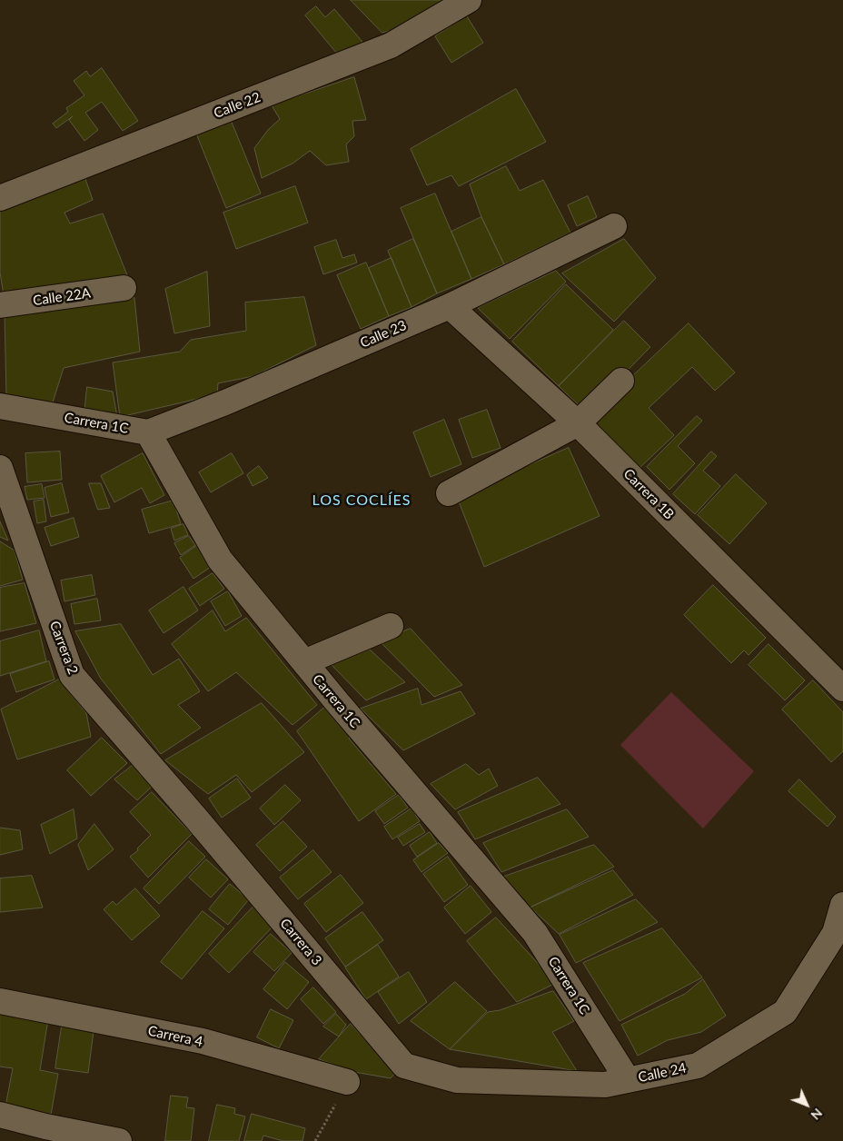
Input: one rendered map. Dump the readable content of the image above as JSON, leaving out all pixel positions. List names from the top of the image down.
{
  "streets": {
    "street": [
      "Calle 22",
      "Calle 22A",
      "Calle 23",
      "Carrera 1C",
      "Carrera 1B",
      "Carrera 2",
      "Carrera 3",
      "Carrera 4",
      "Calle 24"
    ]
  },
  "crossings": [
    ["Calle 23", "Carrera 1C"],
    ["Calle 23", "Carrera 1B"],
    ["Carrera 1C", "Calle 24"],
    ["Carrera 2", "Carrera 3"],
    ["Carrera 3", "Calle 24"]
  ],
  "districts": ["LOS COCLÍES"],
  "north": "bottom right"
}
